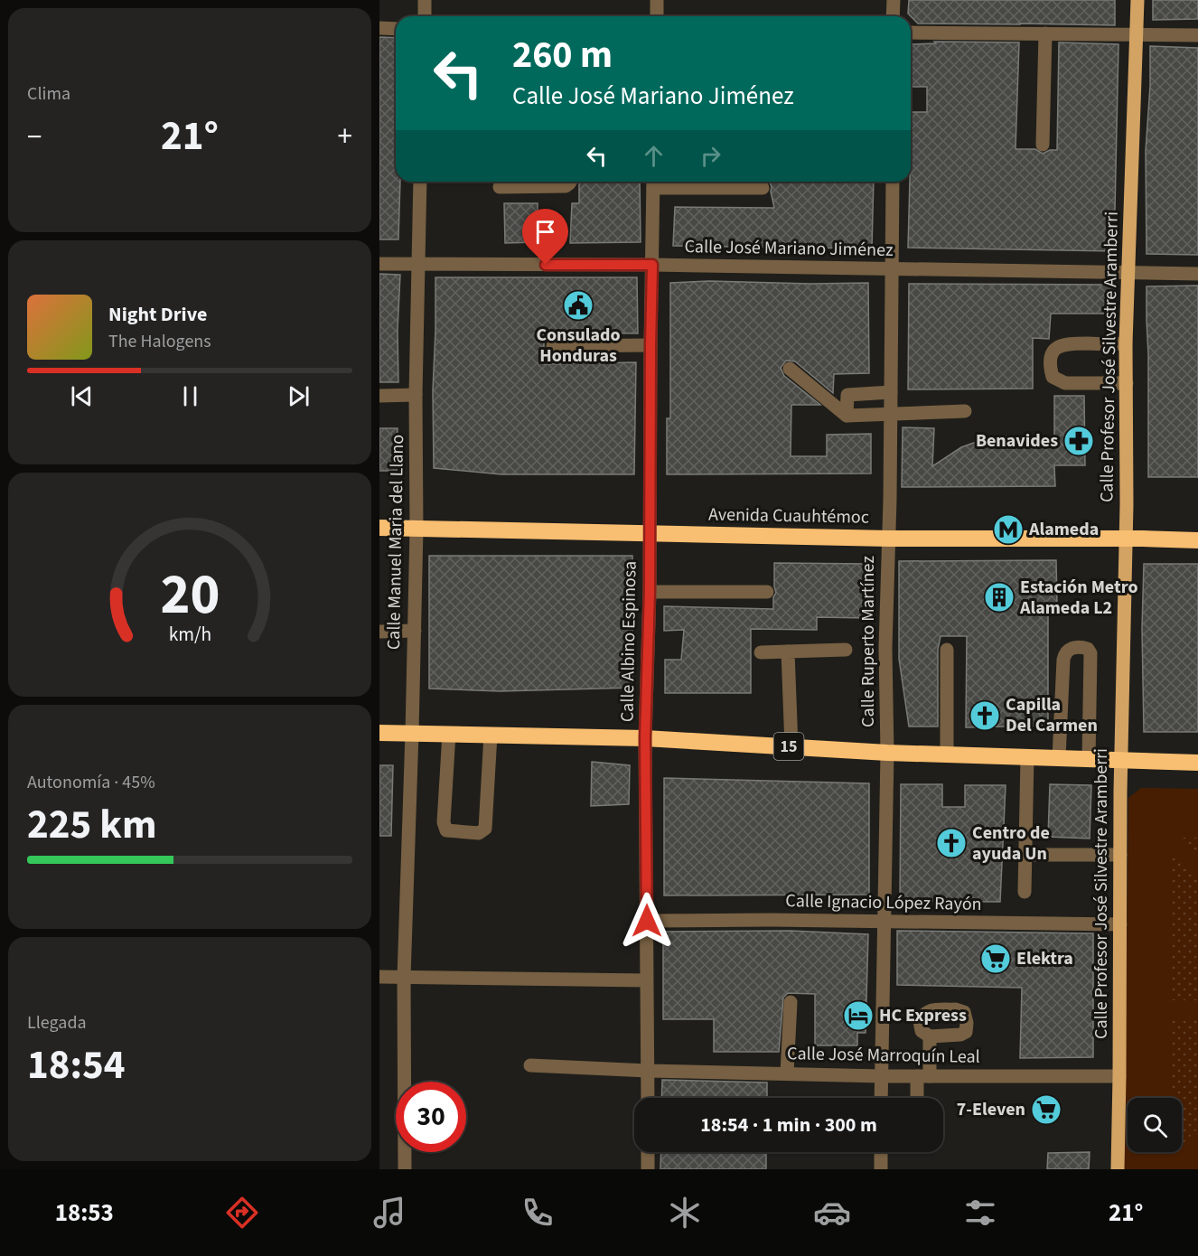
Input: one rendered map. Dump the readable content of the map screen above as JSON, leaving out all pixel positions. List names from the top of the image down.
{
  "streets": {
    "highway": ["Avenida Cuauhtémoc", "15"],
    "main road": ["Calle Profesor José Silvestre Aramberri"],
    "street": [
      "Calle José Mariano Jiménez",
      "Calle Manuel Maria del Llano",
      "Calle Albino Espinosa",
      "Calle Ruperto Martínez",
      "Calle Ignacio López Rayón",
      "Calle José Marroquín Leal"
    ]
  },
  "crossings": [
    ["Calle José Mariano Jiménez", "Calle Profesor José Silvestre Aramberri"],
    ["Calle José Mariano Jiménez", "Calle Manuel Maria del Llano"],
    ["Calle José Mariano Jiménez", "Calle Albino Espinosa"],
    ["Calle José Mariano Jiménez", "Calle Ruperto Martínez"],
    ["Calle Profesor José Silvestre Aramberri", "Avenida Cuauhtémoc"],
    ["Calle Profesor José Silvestre Aramberri", "15"],
    ["Calle Profesor José Silvestre Aramberri", "Calle Ignacio López Rayón"],
    ["Calle Profesor José Silvestre Aramberri", "Calle José Marroquín Leal"],
    ["Avenida Cuauhtémoc", "Calle Manuel Maria del Llano"],
    ["Avenida Cuauhtémoc", "Calle Albino Espinosa"],
    ["Avenida Cuauhtémoc", "Calle Ruperto Martínez"],
    ["Calle Manuel Maria del Llano", "15"],
    ["Calle Albino Espinosa", "15"],
    ["Calle Albino Espinosa", "Calle Ignacio López Rayón"],
    ["Calle Albino Espinosa", "Calle José Marroquín Leal"],
    ["Calle Ruperto Martínez", "15"],
    ["Calle Ruperto Martínez", "Calle Ignacio López Rayón"],
    ["Calle Ruperto Martínez", "Calle José Marroquín Leal"]
  ],
  "places": {
    "public building": ["Consulado Honduras"],
    "pharmacy": ["Benavides"],
    "metro station": ["Alameda"],
    "building": ["Estación Metro Alameda L2"],
    "church": ["Capilla Del Carmen", "Centro de ayuda Un"],
    "supermarket": ["Elektra", "7-Eleven"],
    "hotel": ["HC Express"]
  },
  "page": {
    "tile": [
      "Clima",
      ["Autonomía · 45%", "225 km"],
      ["Llegada", "18:54"]
    ],
    "turn": ["260 m", "Calle José Mariano Jiménez"],
    "heat": ["−", "21°", "+"],
    "song": ["Night Drive", "The Halogens"],
    "limit": "30",
    "trip": "18:54 · 1 min · 300 m",
    "tabs": ["18:53", "21°"],
    "gauge": ["20", "km/h"]
  }
}
